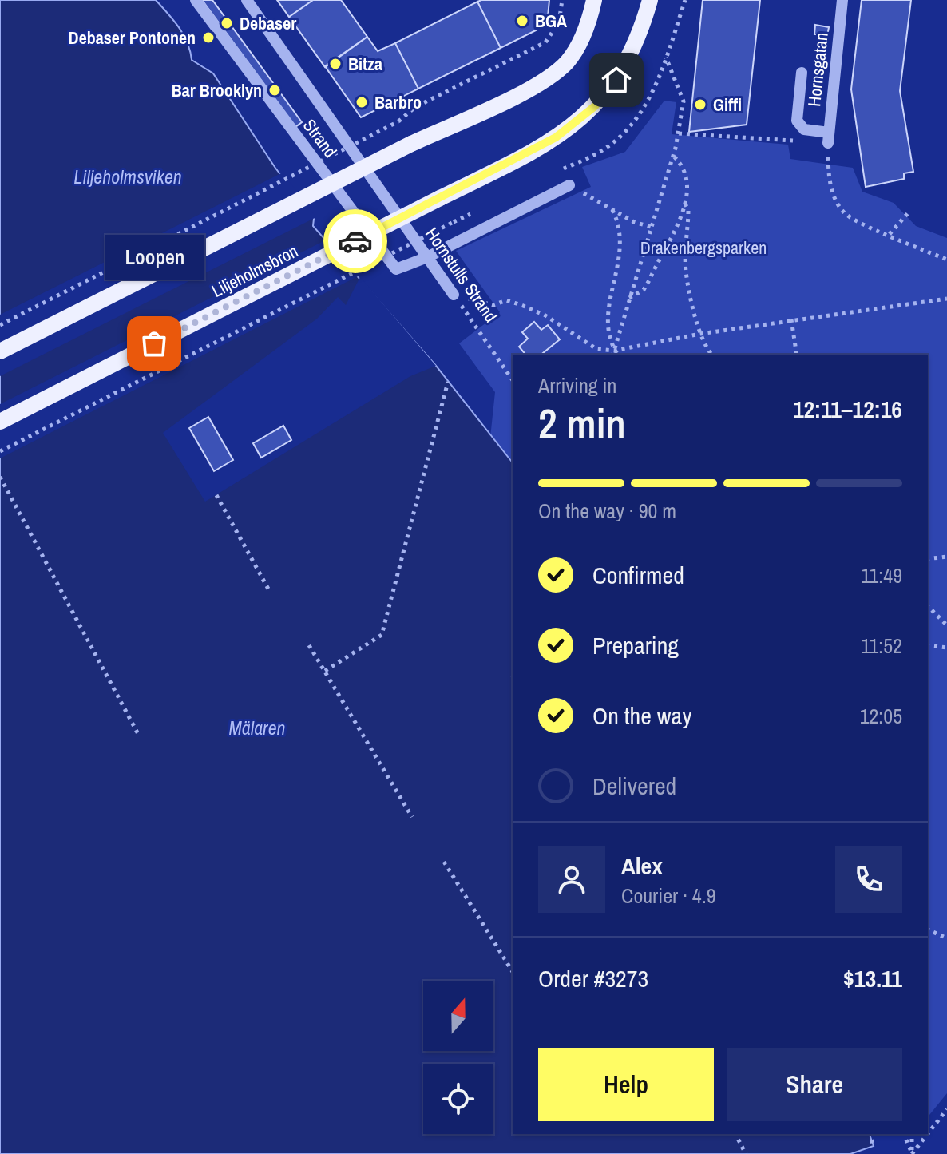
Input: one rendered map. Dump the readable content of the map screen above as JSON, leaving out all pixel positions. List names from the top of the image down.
{
  "streets": {
    "main road": ["Liljeholmsbron"],
    "street": ["Hornsgatan", "Strand", "Hornstulls Strand"]
  },
  "crossings": [
    ["Strand", "Hornstulls Strand"]
  ],
  "water": ["Liljeholmsviken", "Mälaren"],
  "parks": ["Drakenbergsparken"],
  "places": [
    "BGA",
    "Debaser",
    "Debaser Pontonen",
    "Bitza",
    "Bar Brooklyn",
    "Barbro",
    "Giffi",
    "Loopen"
  ],
  "north": "top",
  "page": {
    "bubble": "Loopen",
    "heading": ["2 min", "Arriving in", "12:11–12:16"],
    "panel": [
      "Alex",
      "Courier · 4.9",
      "Order #3273",
      "$13.11"
    ],
    "bar": "On the way · 90 m",
    "list": [
      ["Confirmed", "11:49"],
      ["Preparing", "11:52"],
      ["On the way", "12:05"],
      "Delivered"
    ],
    "buttons": ["Help", "Share"]
  }
}
